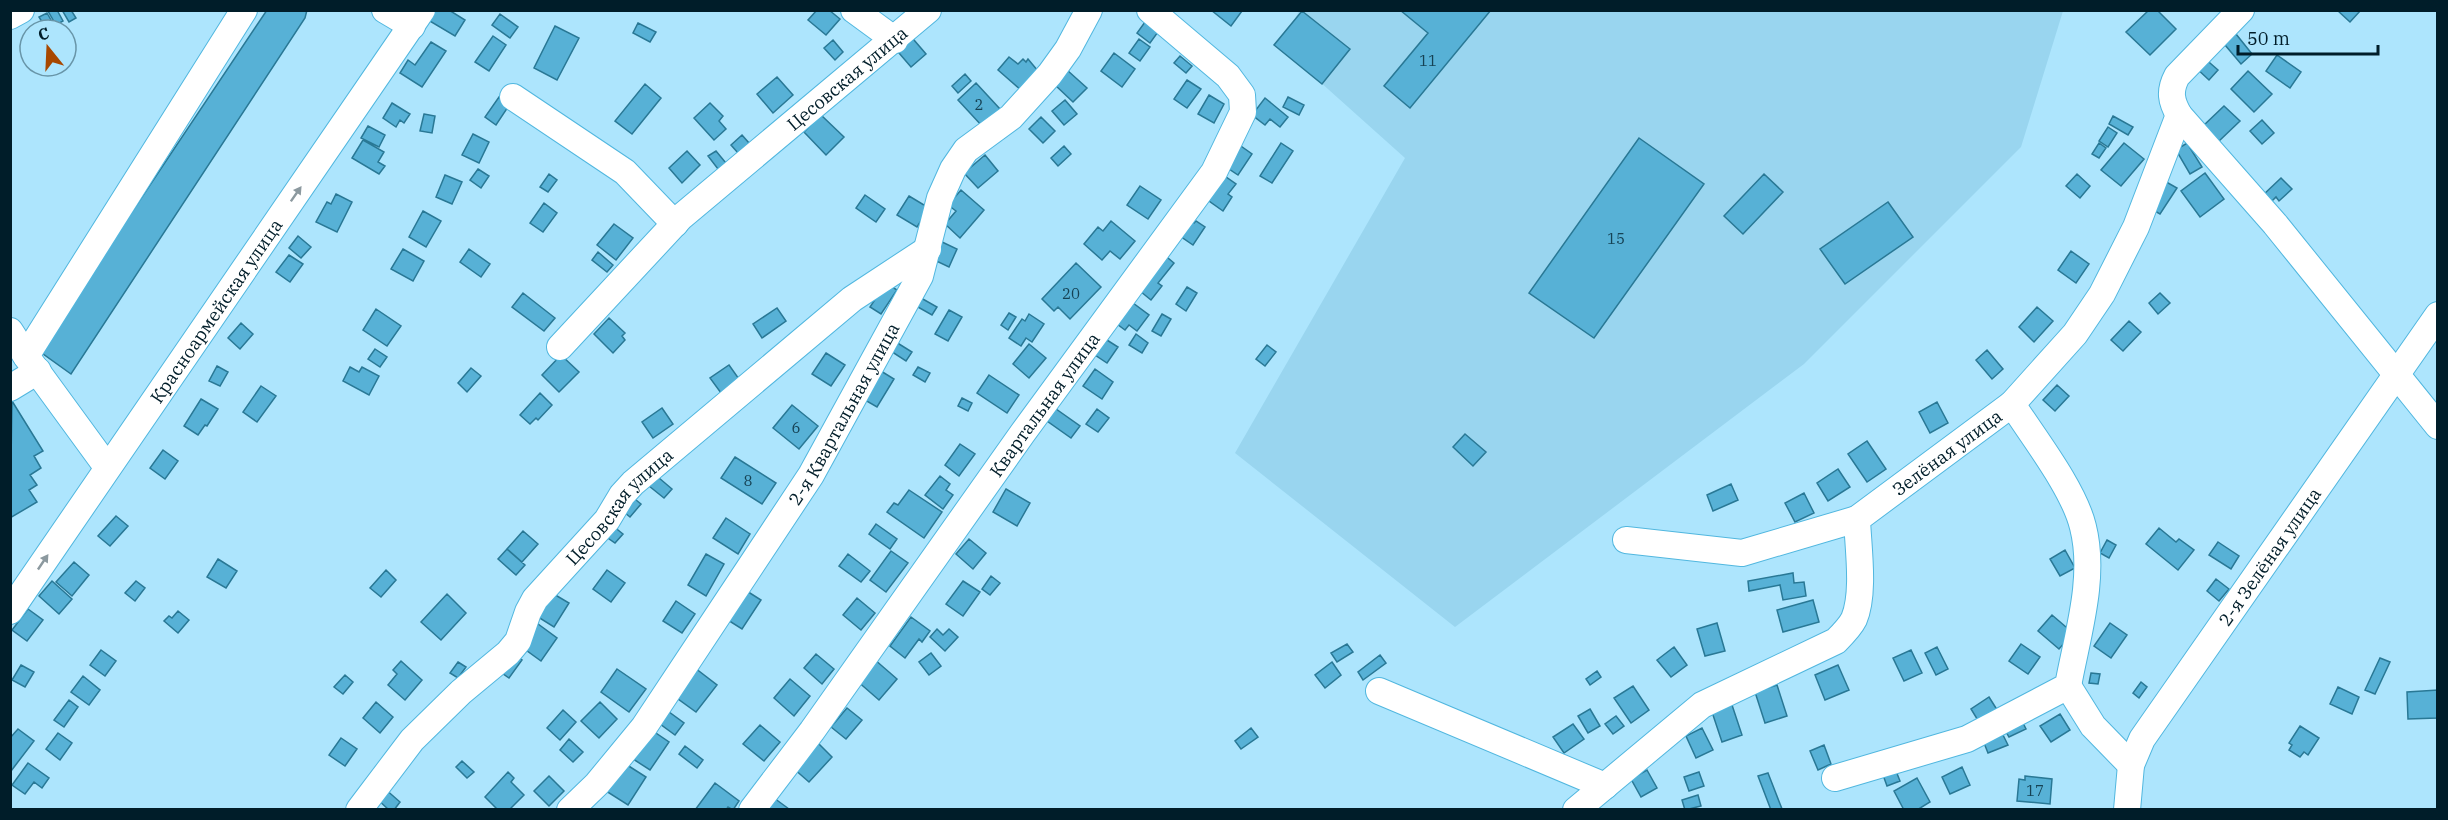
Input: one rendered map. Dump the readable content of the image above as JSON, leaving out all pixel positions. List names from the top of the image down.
{
  "streets": {
    "street": [
      "Цесовская улица",
      "Красноармейская улица",
      "Квартальная улица",
      "2-я Квартальная улица",
      "Зелёная улица",
      "2-я Зелёная улица"
    ]
  },
  "crossings": [
    ["Цесовская улица", "2-я Квартальная улица"]
  ],
  "house_numbers": [
    "11",
    "2",
    "15",
    "20",
    "6",
    "8",
    "17"
  ],
  "scale_bar": "50 m",
  "north": "top"
}
